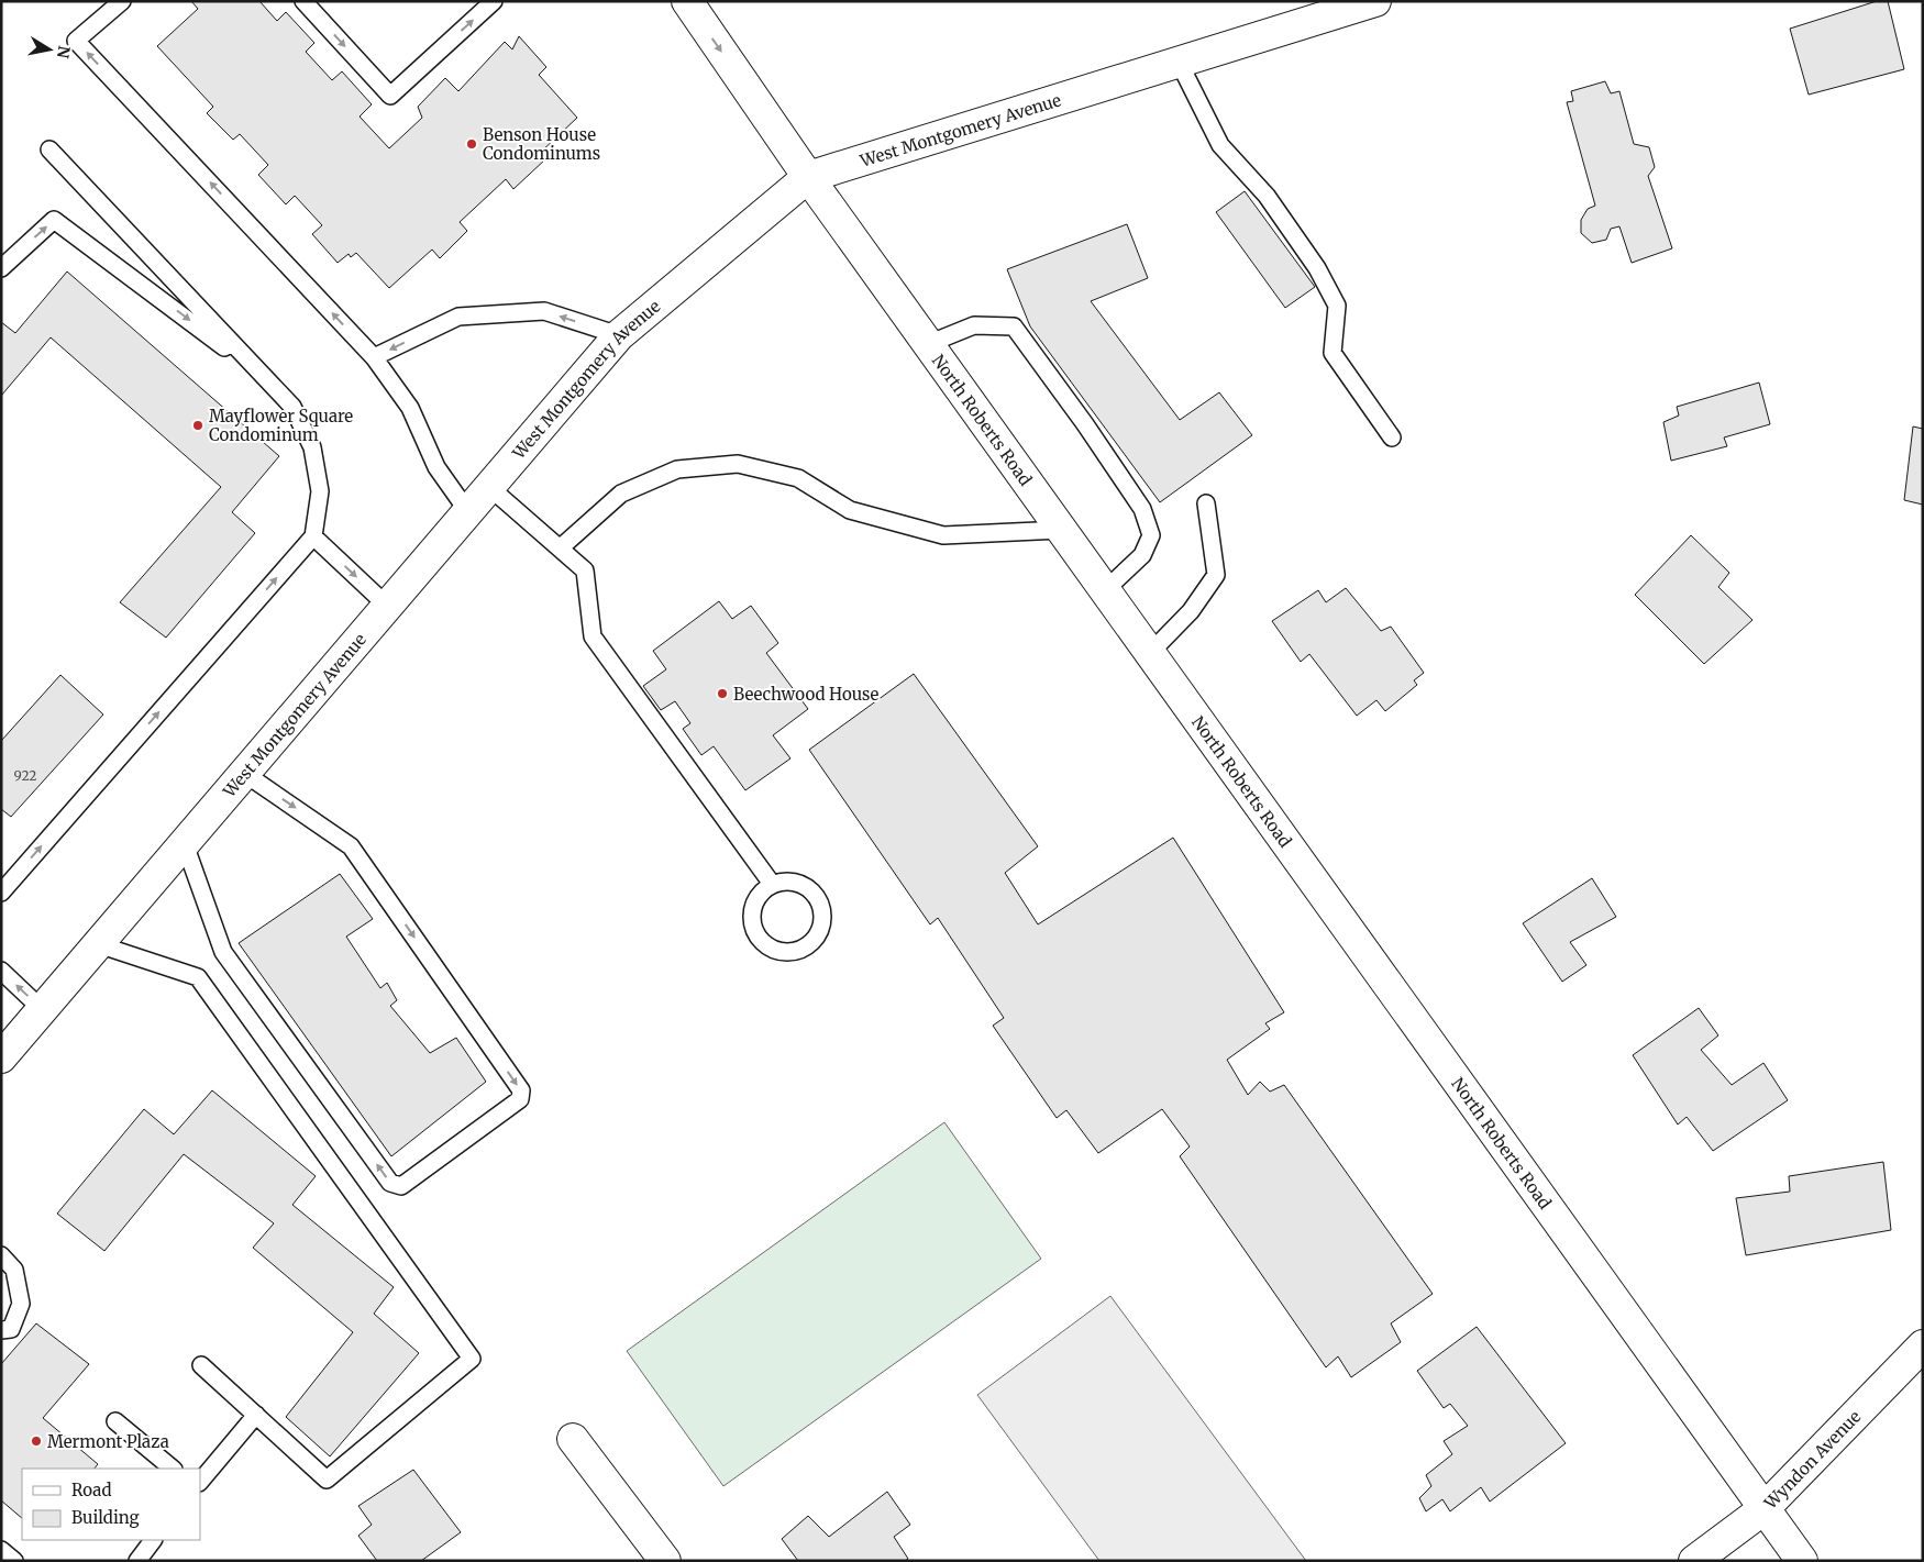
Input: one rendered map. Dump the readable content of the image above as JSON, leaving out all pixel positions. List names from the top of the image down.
{
  "streets": {
    "street": ["West Montgomery Avenue", "North Roberts Road", "Wyndon Avenue"]
  },
  "crossings": [
    ["West Montgomery Avenue", "North Roberts Road"],
    ["North Roberts Road", "Wyndon Avenue"]
  ],
  "places": [
    "Benson House Condominums",
    "Mayflower Square Condominum",
    "Beechwood House",
    "Mermont Plaza"
  ],
  "house_numbers": ["922"],
  "legend": ["Road", "Building"],
  "north": "right"
}
